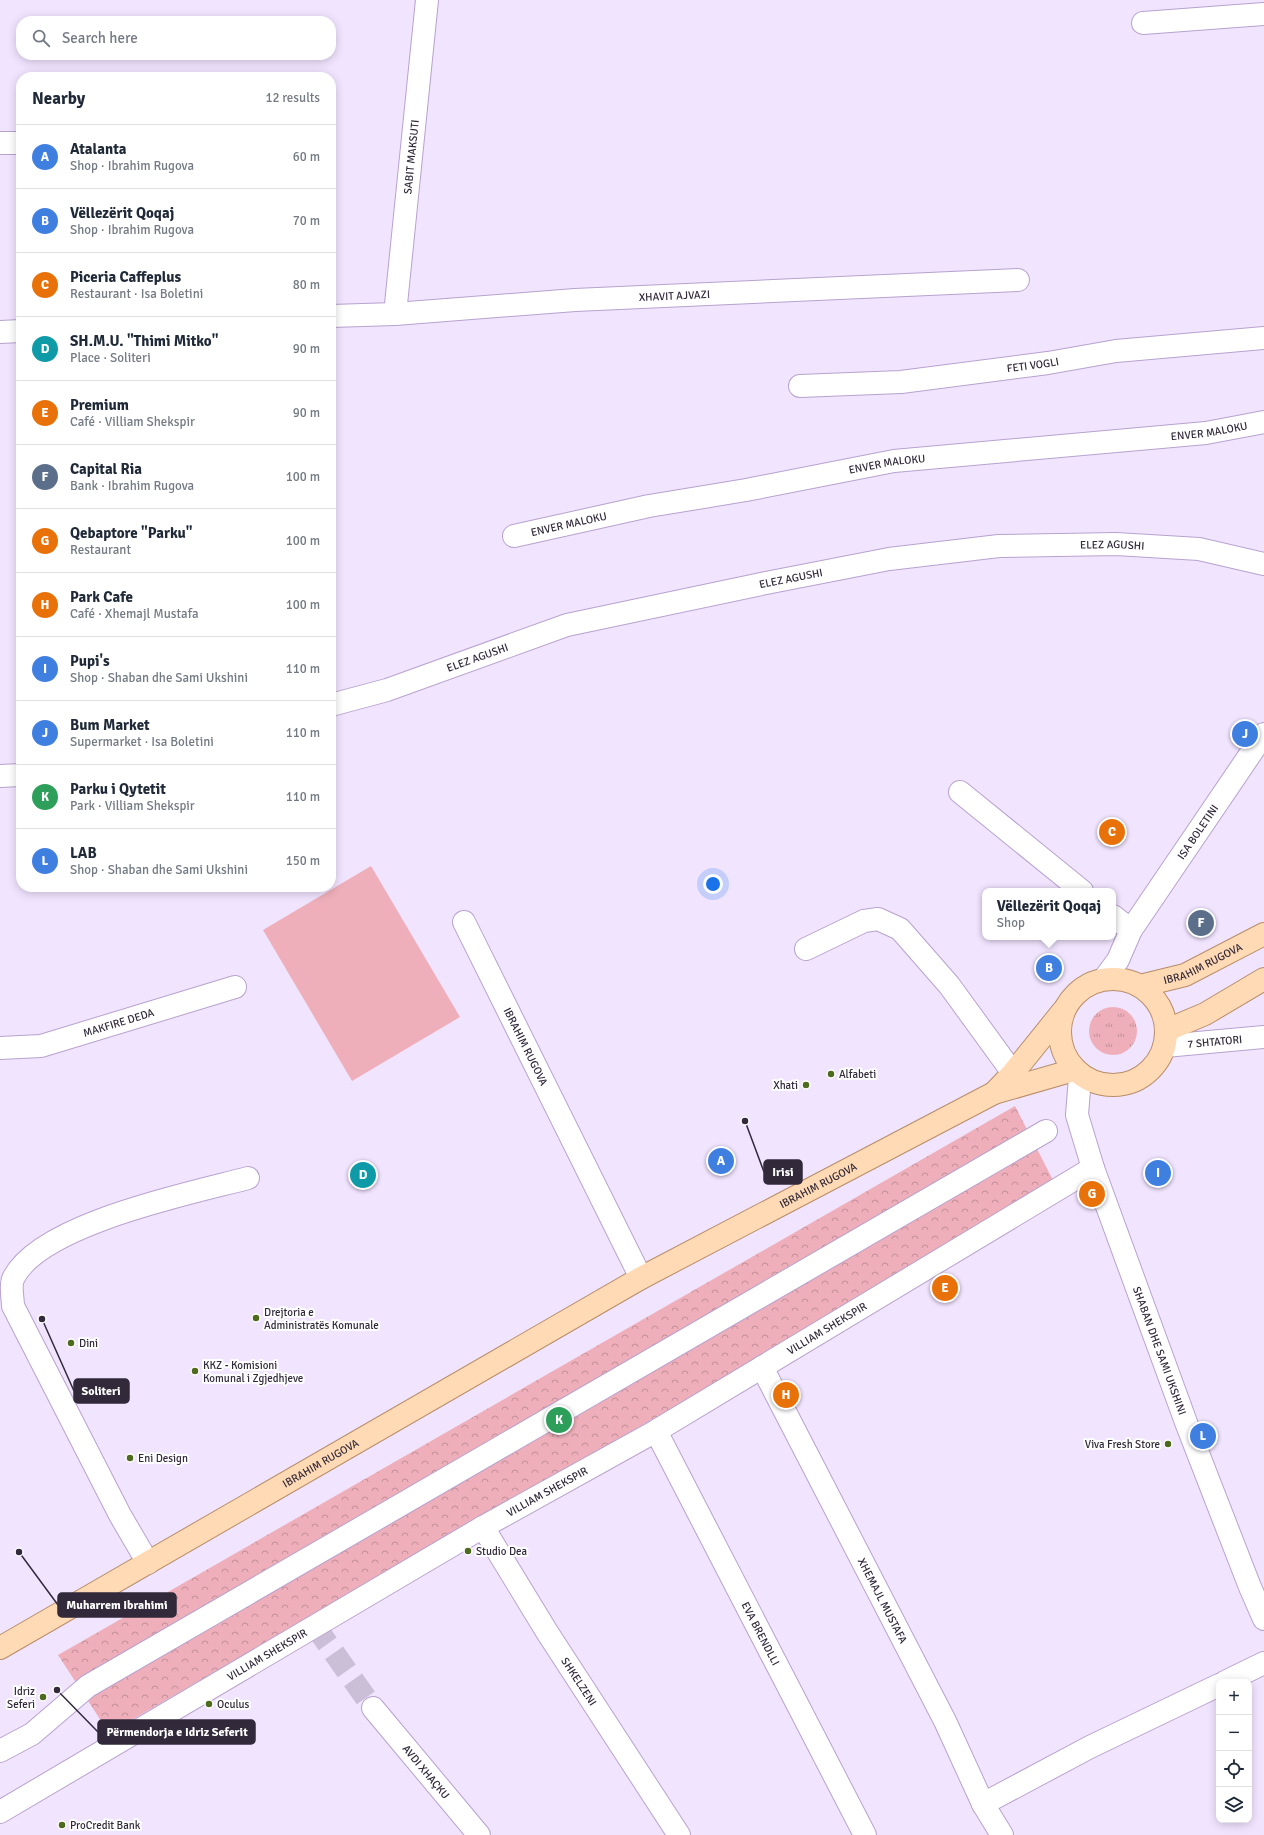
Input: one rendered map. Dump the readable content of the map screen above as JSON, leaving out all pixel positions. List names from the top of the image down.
{
  "streets": {
    "main road": ["IBRAHIM RUGOVA"],
    "street": [
      "SABIT MAKSUTI",
      "XHAVIT AJVAZI",
      "FETI VOGLI",
      "ENVER MALOKU",
      "ELEZ AGUSHI",
      "ISA BOLETINI",
      "MAKFIRE DEDA",
      "7 SHTATORI",
      "VILLIAM SHEKSPIR",
      "SHABAN DHE SAMI UKSHINI",
      "XHEMAJL MUSTAFA",
      "EVA BRENDLLI",
      "SHKELZENI",
      "AVDI XHAÇKU"
    ]
  },
  "crossings": [
    ["SABIT MAKSUTI", "XHAVIT AJVAZI"],
    ["ISA BOLETINI", "IBRAHIM RUGOVA"],
    ["ISA BOLETINI", "7 SHTATORI"],
    ["ISA BOLETINI", "SHABAN DHE SAMI UKSHINI"],
    ["IBRAHIM RUGOVA", "7 SHTATORI"],
    ["IBRAHIM RUGOVA", "SHABAN DHE SAMI UKSHINI"],
    ["7 SHTATORI", "SHABAN DHE SAMI UKSHINI"],
    ["VILLIAM SHEKSPIR", "SHABAN DHE SAMI UKSHINI"],
    ["VILLIAM SHEKSPIR", "XHEMAJL MUSTAFA"],
    ["VILLIAM SHEKSPIR", "EVA BRENDLLI"],
    ["VILLIAM SHEKSPIR", "SHKELZENI"]
  ],
  "places": [
    "Alfabeti",
    "Xhati",
    "Irisi",
    "Drejtoria e Administratës Komunale",
    "Soliteri",
    "Dini",
    "KKZ - Komisioni Komunal i Zgjedhjeve",
    "Viva Fresh Store",
    "Eni Design",
    "Studio Dea",
    "Muharrem Ibrahimi",
    "Përmendorja e Idriz Seferit",
    "Idriz Seferi",
    "Oculus",
    "ProCredit Bank"
  ],
  "page": {
    "search": "Search here",
    "heading": ["Nearby", "12 results"],
    "list": [
      {
        "mark": "A",
        "name": "Atalanta",
        "note": "Shop · Ibrahim Rugova",
        "value": "60 m"
      },
      {
        "mark": "B",
        "name": "Vëllezërit Qoqaj",
        "note": "Shop · Ibrahim Rugova",
        "value": "70 m"
      },
      {
        "mark": "C",
        "name": "Piceria Caffeplus",
        "note": "Restaurant · Isa Boletini",
        "value": "80 m"
      },
      {
        "mark": "D",
        "name": "SH.M.U. \"Thimi Mitko\"",
        "note": "Place · Soliteri",
        "value": "90 m"
      },
      {
        "mark": "E",
        "name": "Premium",
        "note": "Café · Villiam Shekspir",
        "value": "90 m"
      },
      {
        "mark": "F",
        "name": "Capital Ria",
        "note": "Bank · Ibrahim Rugova",
        "value": "100 m"
      },
      {
        "mark": "G",
        "name": "Qebaptore \"Parku\"",
        "note": "Restaurant",
        "value": "100 m"
      },
      {
        "mark": "H",
        "name": "Park Cafe",
        "note": "Café · Xhemajl Mustafa",
        "value": "100 m"
      },
      {
        "mark": "I",
        "name": "Pupi's",
        "note": "Shop · Shaban dhe Sami Ukshini",
        "value": "110 m"
      },
      {
        "mark": "J",
        "name": "Bum Market",
        "note": "Supermarket · Isa Boletini",
        "value": "110 m"
      },
      {
        "mark": "K",
        "name": "Parku i Qytetit",
        "note": "Park · Villiam Shekspir",
        "value": "110 m"
      },
      {
        "mark": "L",
        "name": "LAB",
        "note": "Shop · Shaban dhe Sami Ukshini",
        "value": "150 m"
      }
    ],
    "pins": [
      "J",
      "C",
      "F",
      "B",
      "A",
      "I",
      "D",
      "G",
      "E",
      "H",
      "K",
      "L"
    ],
    "popup": ["Vëllezërit Qoqaj", "Shop"],
    "map_buttons": ["+", "−"]
  }
}
